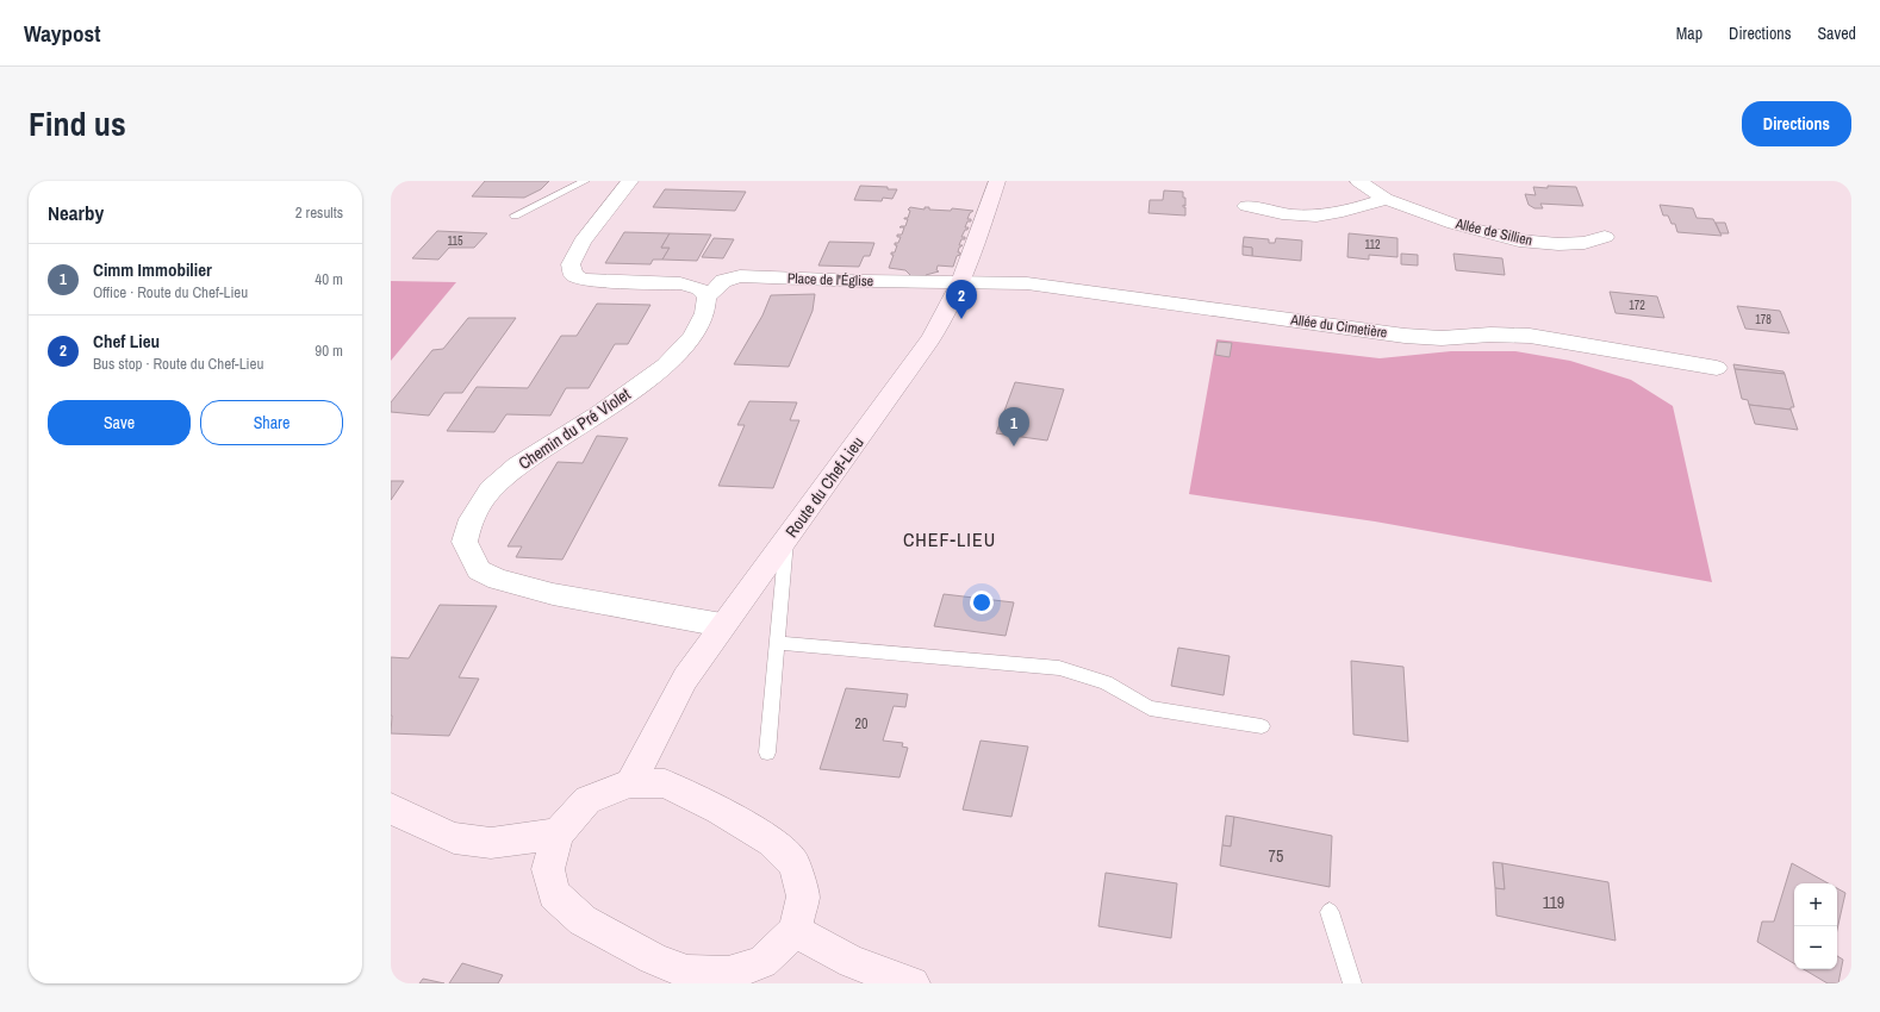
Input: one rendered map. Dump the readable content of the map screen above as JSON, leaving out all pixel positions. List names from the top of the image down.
{
  "streets": {
    "main road": ["Route du Chef-Lieu"],
    "street": [
      "Allée de Sillien",
      "Place de l'Église",
      "Allée du Cimetière",
      "Chemin du Pré Violet"
    ]
  },
  "crossings": [
    ["Place de l'Église", "Allée du Cimetière"],
    ["Place de l'Église", "Chemin du Pré Violet"],
    ["Place de l'Église", "Route du Chef-Lieu"],
    ["Allée du Cimetière", "Route du Chef-Lieu"],
    ["Chemin du Pré Violet", "Route du Chef-Lieu"]
  ],
  "districts": ["CHEF-LIEU"],
  "house_numbers": [
    "115",
    "112",
    "172",
    "178",
    "20",
    "75",
    "119"
  ],
  "page": {
    "header": "Waypost",
    "nav": ["Map", "Directions", "Saved"],
    "title": "Find us",
    "buttons": [
      "Directions",
      ["Save", "Share"]
    ],
    "heading": ["Nearby", "2 results"],
    "list": [
      {
        "mark": "1",
        "name": "Cimm Immobilier",
        "note": "Office · Route du Chef-Lieu",
        "value": "40 m"
      },
      {
        "mark": "2",
        "name": "Chef Lieu",
        "note": "Bus stop · Route du Chef-Lieu",
        "value": "90 m"
      }
    ],
    "pins": ["2", "1"],
    "map_buttons": ["+", "−"]
  }
}
